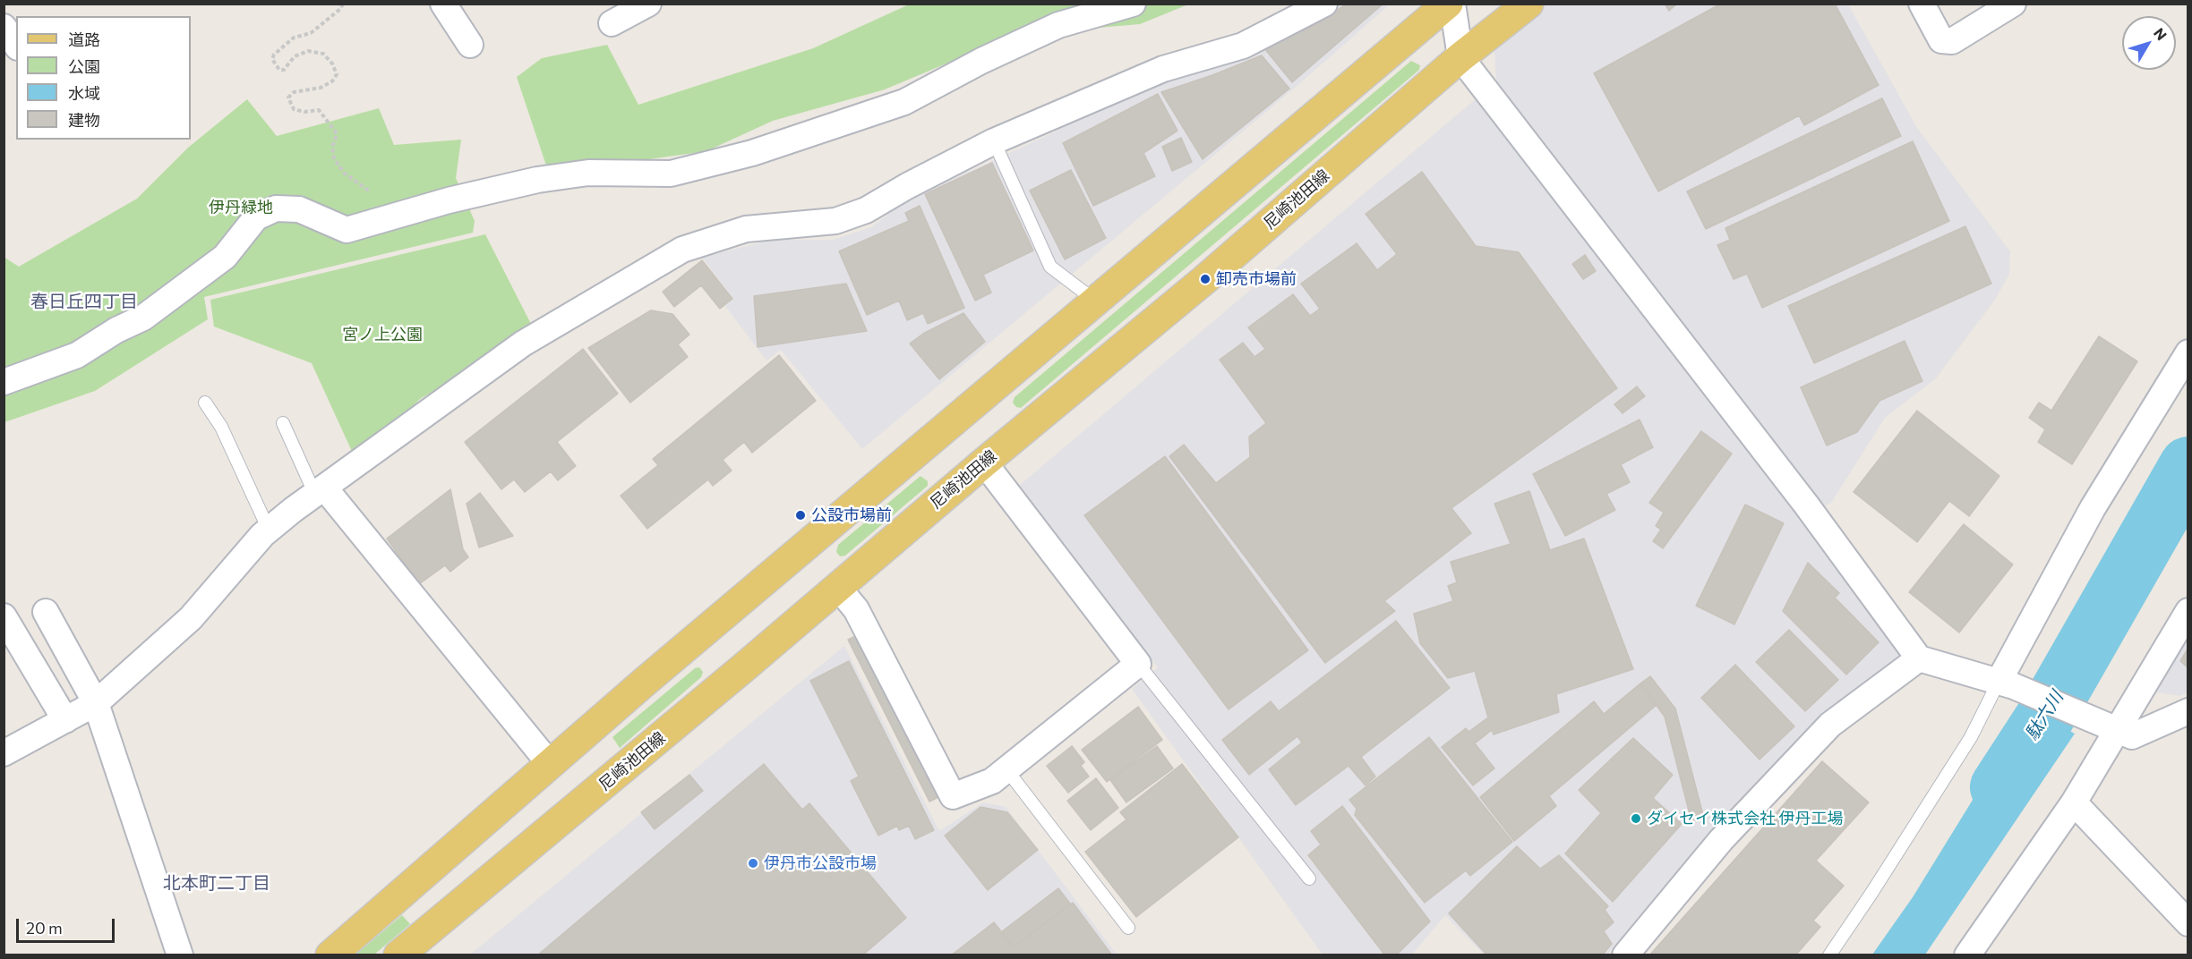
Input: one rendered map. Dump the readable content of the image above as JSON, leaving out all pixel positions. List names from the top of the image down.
{
  "streets": {
    "main road": ["尼崎池田線"]
  },
  "districts": ["春日丘四丁目", "北本町二丁目"],
  "water": ["駄六川"],
  "parks": ["伊丹緑地", "宮ノ上公園"],
  "places": [
    "卸売市場前",
    "公設市場前",
    "ダイセイ株式会社 伊丹工場",
    "伊丹市公設市場"
  ],
  "legend": [
    "道路",
    "公園",
    "水域",
    "建物"
  ],
  "scale_bar": "20 m",
  "north": "top right"
}
